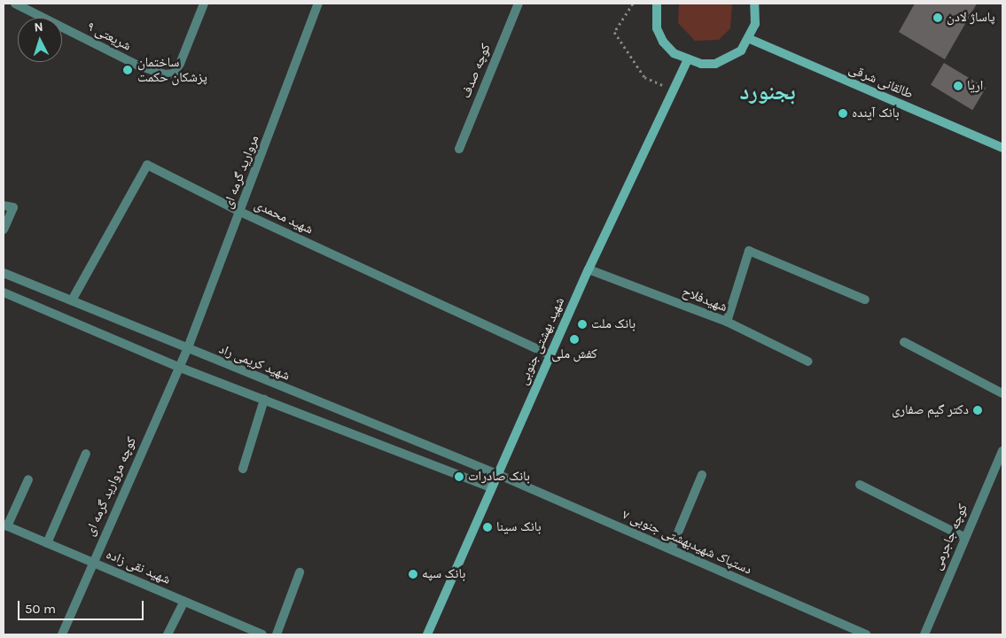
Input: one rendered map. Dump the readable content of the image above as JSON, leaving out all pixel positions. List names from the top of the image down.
{
  "streets": {
    "main road": ["طالقانی شرقی", "شهید بهشتی جنوبی"],
    "street": [
      "شریعتی ۹",
      "کوچه صدف",
      "مروارید گرمه ای",
      "شهید محمدی",
      "شهیدفلاح",
      "شهید کریمی راد",
      "کوچه مروارید گرمه ای",
      "کوچه جاجرمی",
      "دستپاک شهیدبهشتی جنوبی ۷",
      "شهید نقی زاده"
    ]
  },
  "crossings": [
    ["مروارید گرمه ای", "شهید محمدی"],
    ["مروارید گرمه ای", "شهید کریمی راد"],
    ["مروارید گرمه ای", "کوچه مروارید گرمه ای"],
    ["شهید محمدی", "شهید بهشتی جنوبی"],
    ["شهید محمدی", "شهید کریمی راد"],
    ["شهیدفلاح", "شهید بهشتی جنوبی"],
    ["شهید بهشتی جنوبی", "شهید کریمی راد"],
    ["شهید بهشتی جنوبی", "دستپاک شهیدبهشتی جنوبی ۷"],
    ["شهید کریمی راد", "کوچه مروارید گرمه ای"],
    ["شهید کریمی راد", "دستپاک شهیدبهشتی جنوبی ۷"],
    ["کوچه مروارید گرمه ای", "شهید نقی زاده"]
  ],
  "districts": ["بجنورد"],
  "places": [
    "پاساژ لادن",
    "ساختمان پزشکان حکمت",
    "اریا",
    "بانک آینده",
    "بانک ملت",
    "کفش ملی",
    "دکتر گیم صفاری",
    "بانک صادرات",
    "بانک سینا",
    "بانک سپه"
  ],
  "scale_bar": "50 m",
  "north": "top"
}
